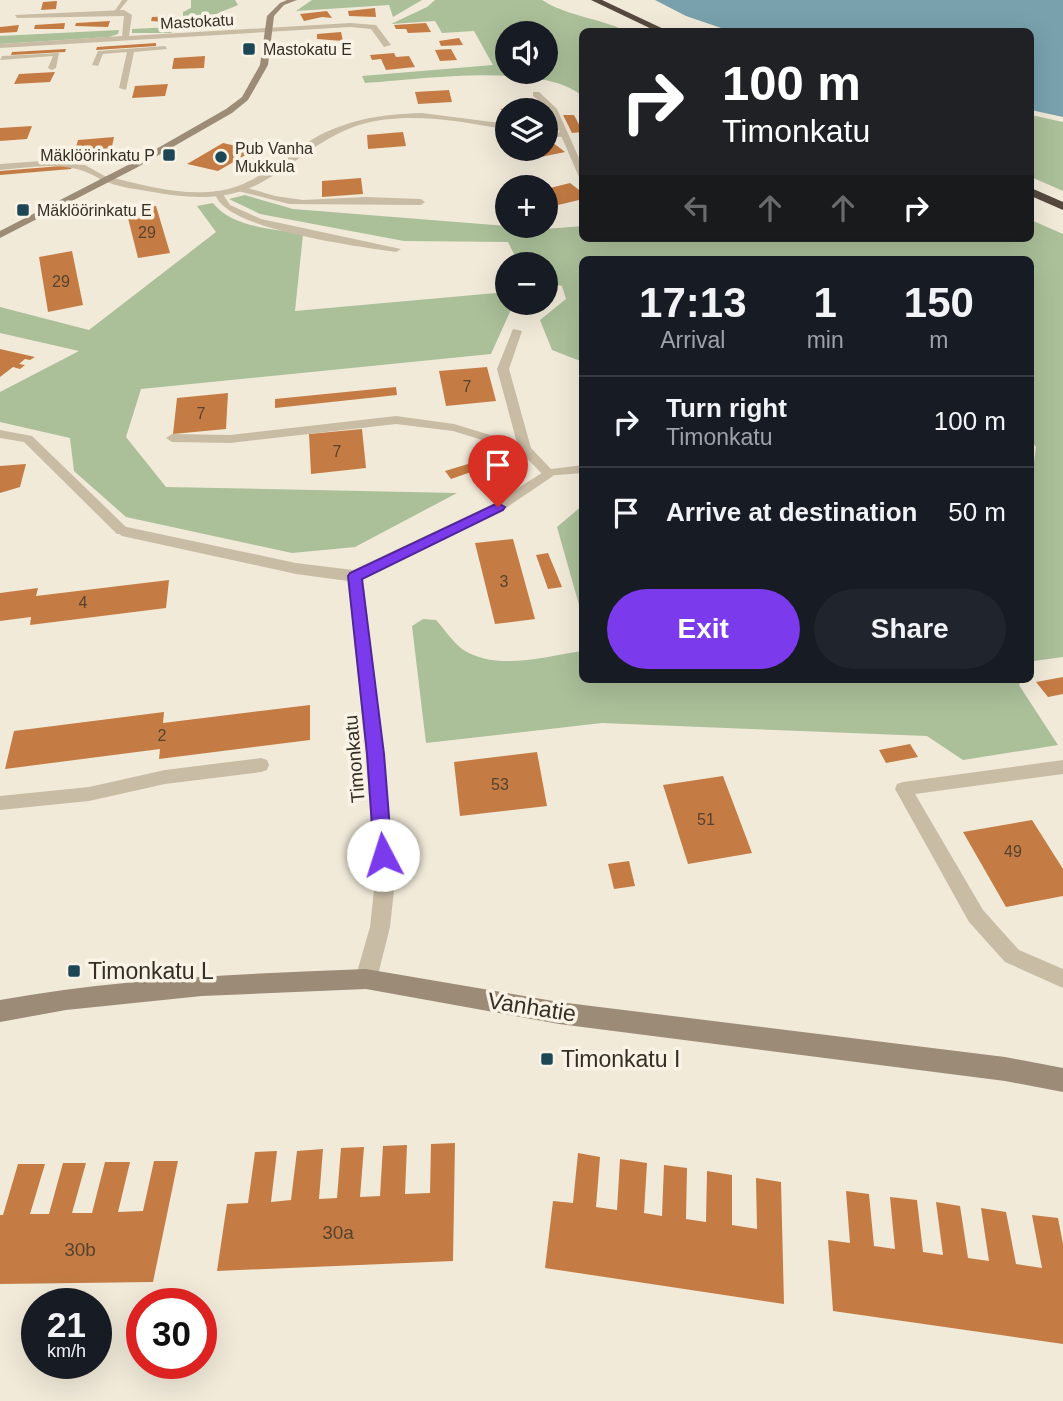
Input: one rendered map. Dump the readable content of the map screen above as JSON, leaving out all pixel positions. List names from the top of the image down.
{
  "streets": {
    "street": ["Mastokatu", "Timonkatu", "Vanhatie"]
  },
  "crossings": [
    ["Timonkatu", "Vanhatie"]
  ],
  "places": {
    "transit": [
      "Mastokatu E",
      "Mäklöörinkatu P",
      "Mäklöörinkatu E",
      "Timonkatu L",
      "Timonkatu I"
    ],
    "other": ["Pub Vanha Mukkula"]
  },
  "house_numbers": [
    "29",
    "29",
    "7",
    "7",
    "7",
    "3",
    "4",
    "2",
    "53",
    "51",
    "49",
    "30a",
    "30b"
  ],
  "page": {
    "map_buttons": ["+", "−"],
    "turn": ["100 m", "Timonkatu"],
    "eta": [
      "17:13",
      "Arrival",
      "1",
      "min",
      "150",
      "m"
    ],
    "list": [
      {
        "name": "Turn right",
        "note": "Timonkatu",
        "value": "100 m"
      },
      {
        "name": "Arrive at destination",
        "value": "50 m"
      }
    ],
    "buttons": ["Exit", "Share"],
    "speed": "21 km/h",
    "limit": "30"
  }
}
